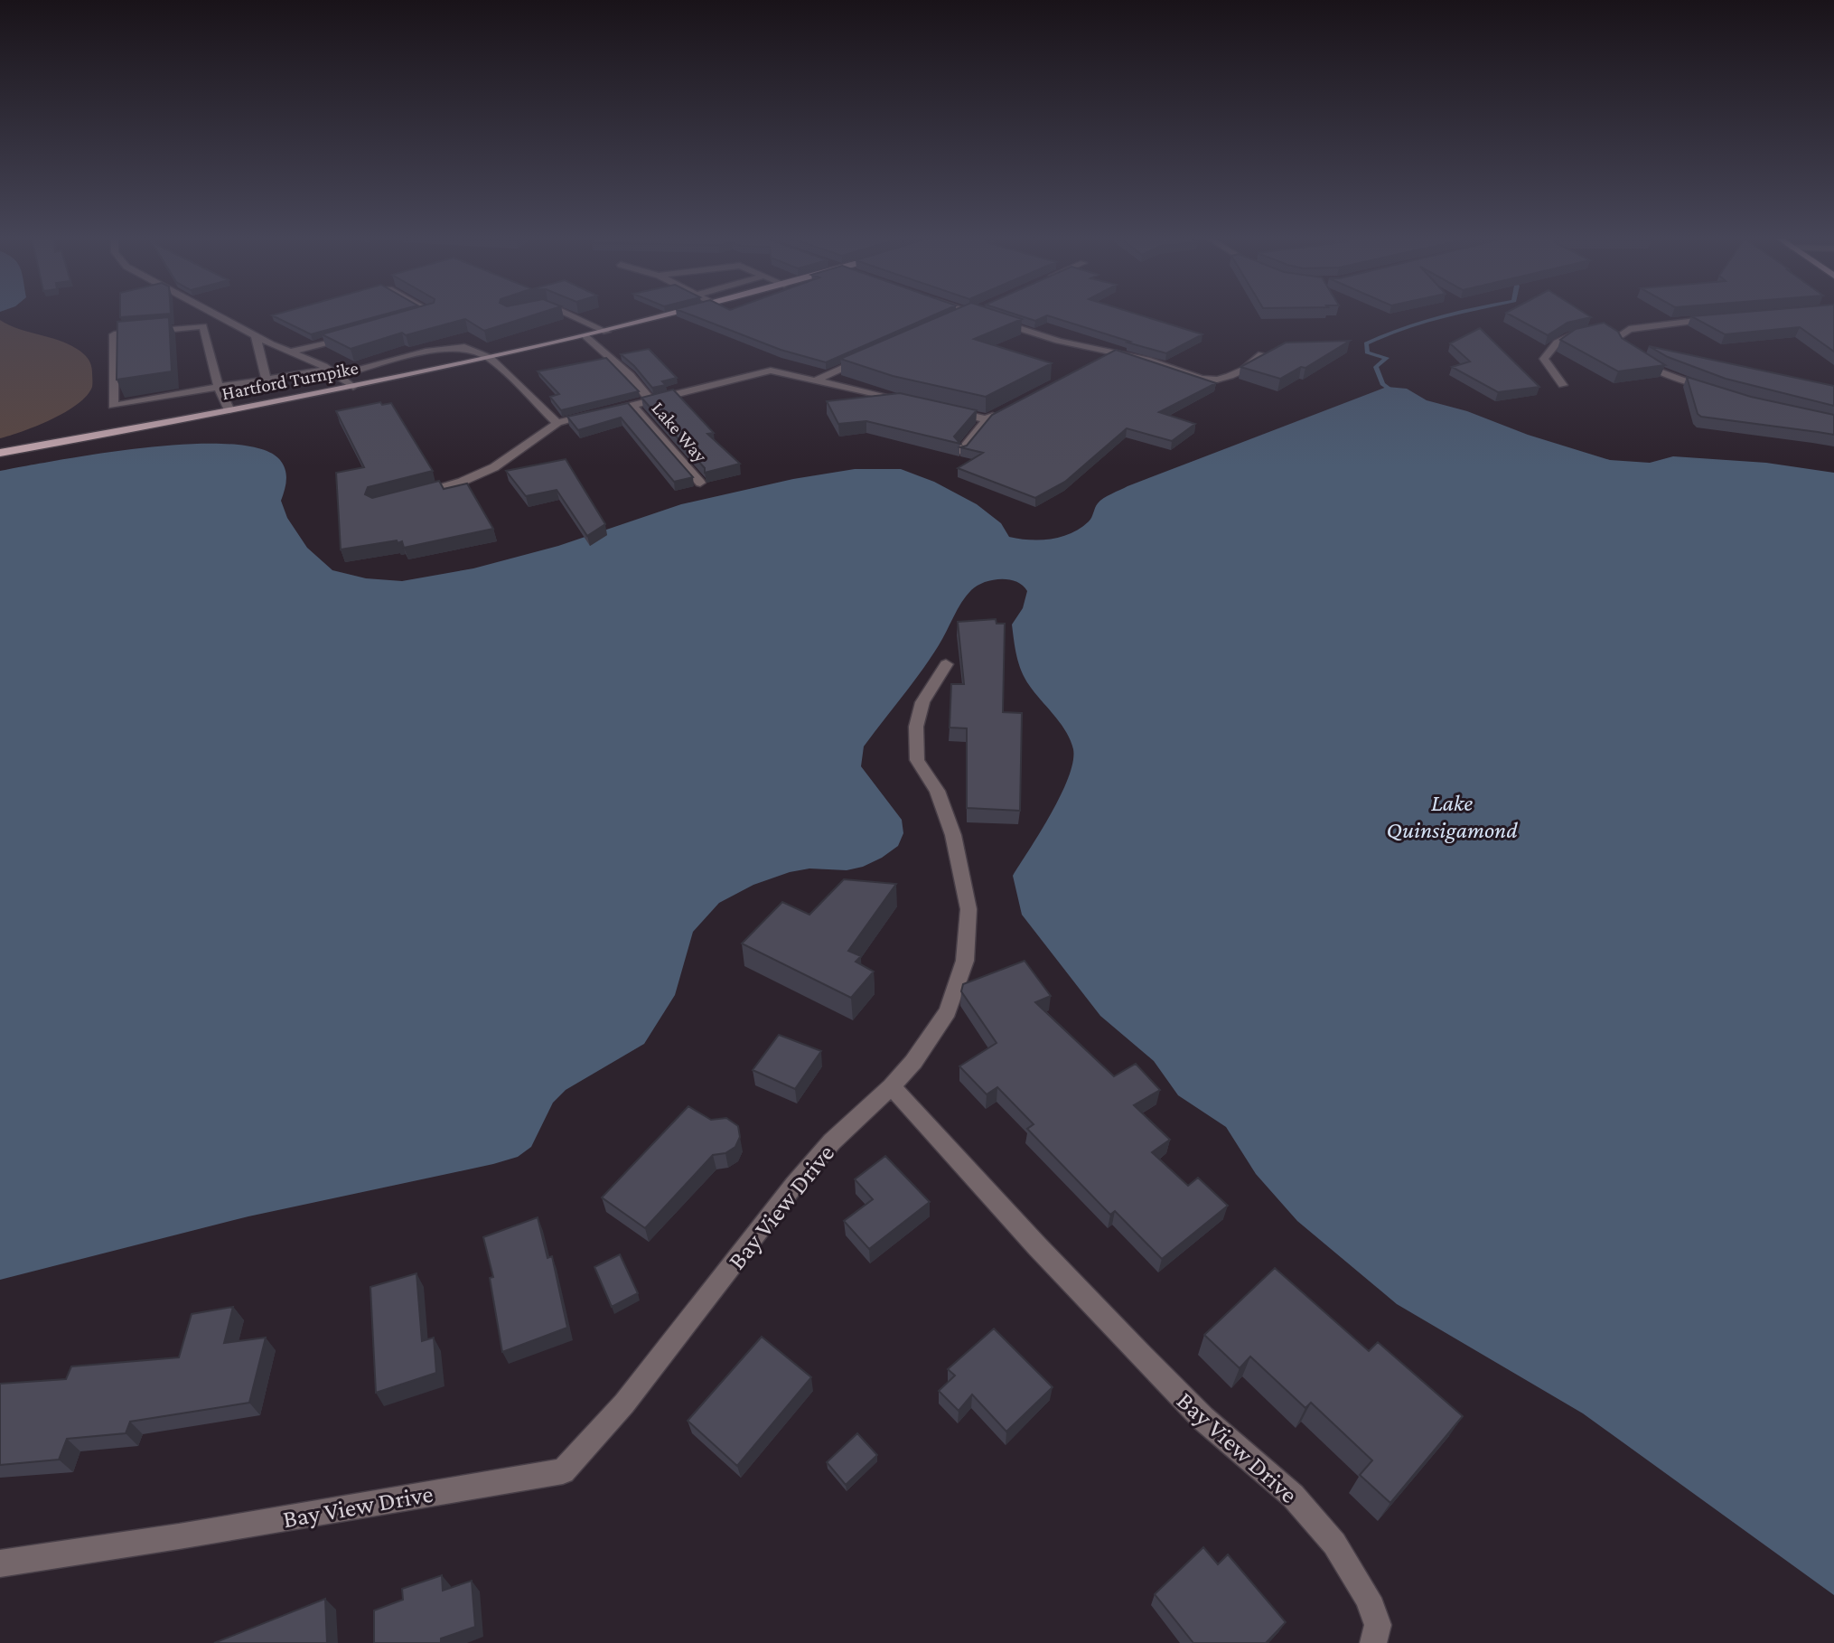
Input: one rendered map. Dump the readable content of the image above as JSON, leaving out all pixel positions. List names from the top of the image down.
{
  "streets": {
    "main road": ["Hartford Turnpike"],
    "street": ["Lake Way", "Bay View Drive"]
  },
  "water": ["Lake Quinsigamond"]
}
